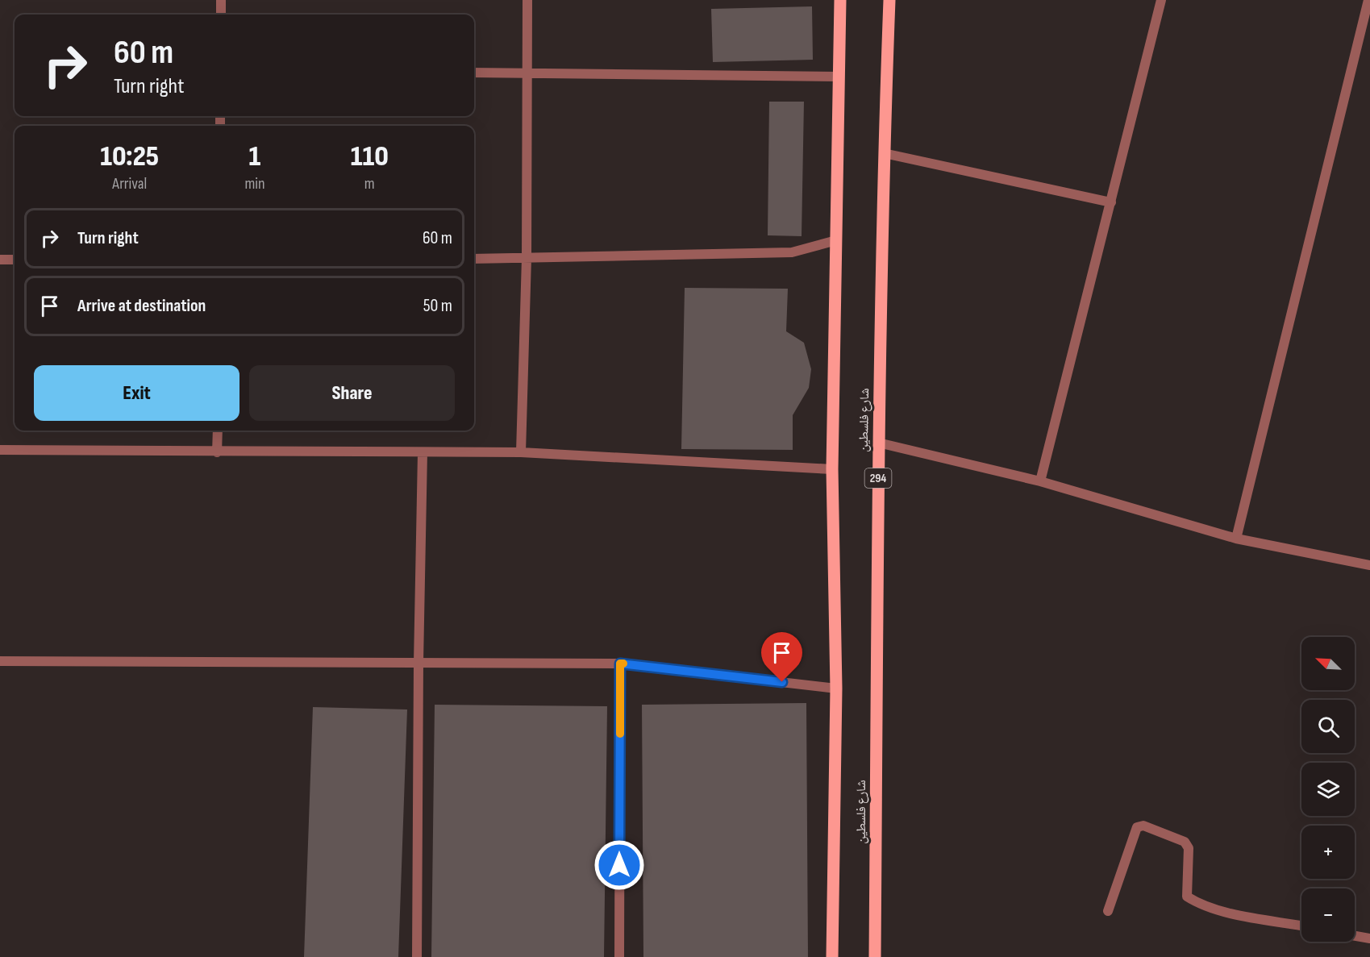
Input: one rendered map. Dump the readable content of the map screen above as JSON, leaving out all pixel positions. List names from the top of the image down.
{
  "streets": {
    "main road": ["شارع فلسطين", "294"]
  },
  "north": "top left",
  "page": {
    "turn": ["60 m", "Turn right"],
    "eta": [
      "10:25",
      "Arrival",
      "1",
      "min",
      "110",
      "m"
    ],
    "list": [
      {
        "name": "Turn right",
        "value": "60 m"
      },
      {
        "name": "Arrive at destination",
        "value": "50 m"
      }
    ],
    "buttons": ["Exit", "Share"],
    "map_buttons": ["+", "−"]
  }
}
